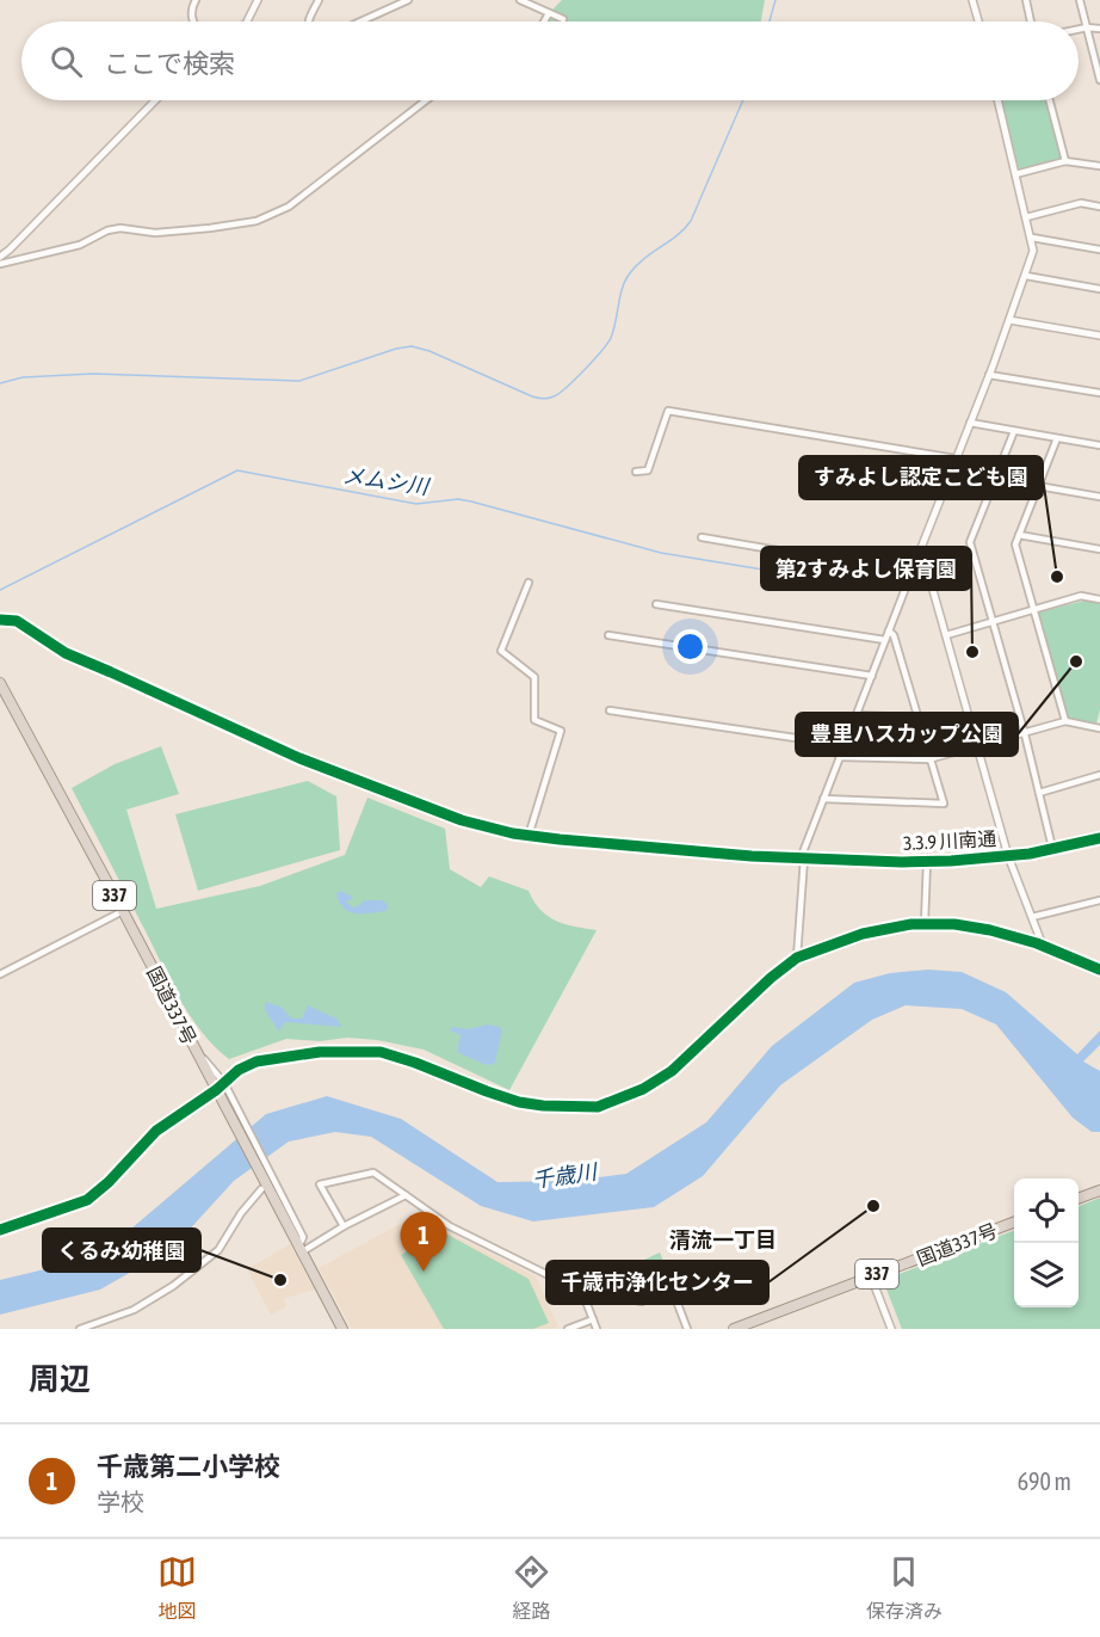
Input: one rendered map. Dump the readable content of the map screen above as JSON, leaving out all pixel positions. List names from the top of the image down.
{
  "streets": {
    "highway": ["337", "国道337号"],
    "street": ["3.3.9 川南通"]
  },
  "districts": ["清流一丁目"],
  "water": ["メムシ川", "千歳川"],
  "places": [
    "すみよし認定こども園",
    "第2すみよし保育園",
    "豊里ハスカップ公園",
    "千歳市浄化センター",
    "くるみ幼稚園"
  ],
  "page": {
    "search": "ここで検索",
    "pins": "1",
    "heading": "周辺",
    "list": [
      {
        "mark": "1",
        "name": "千歳第二小学校",
        "note": "学校",
        "value": "690 m"
      }
    ],
    "nav": ["地図", "経路", "保存済み"]
  }
}
